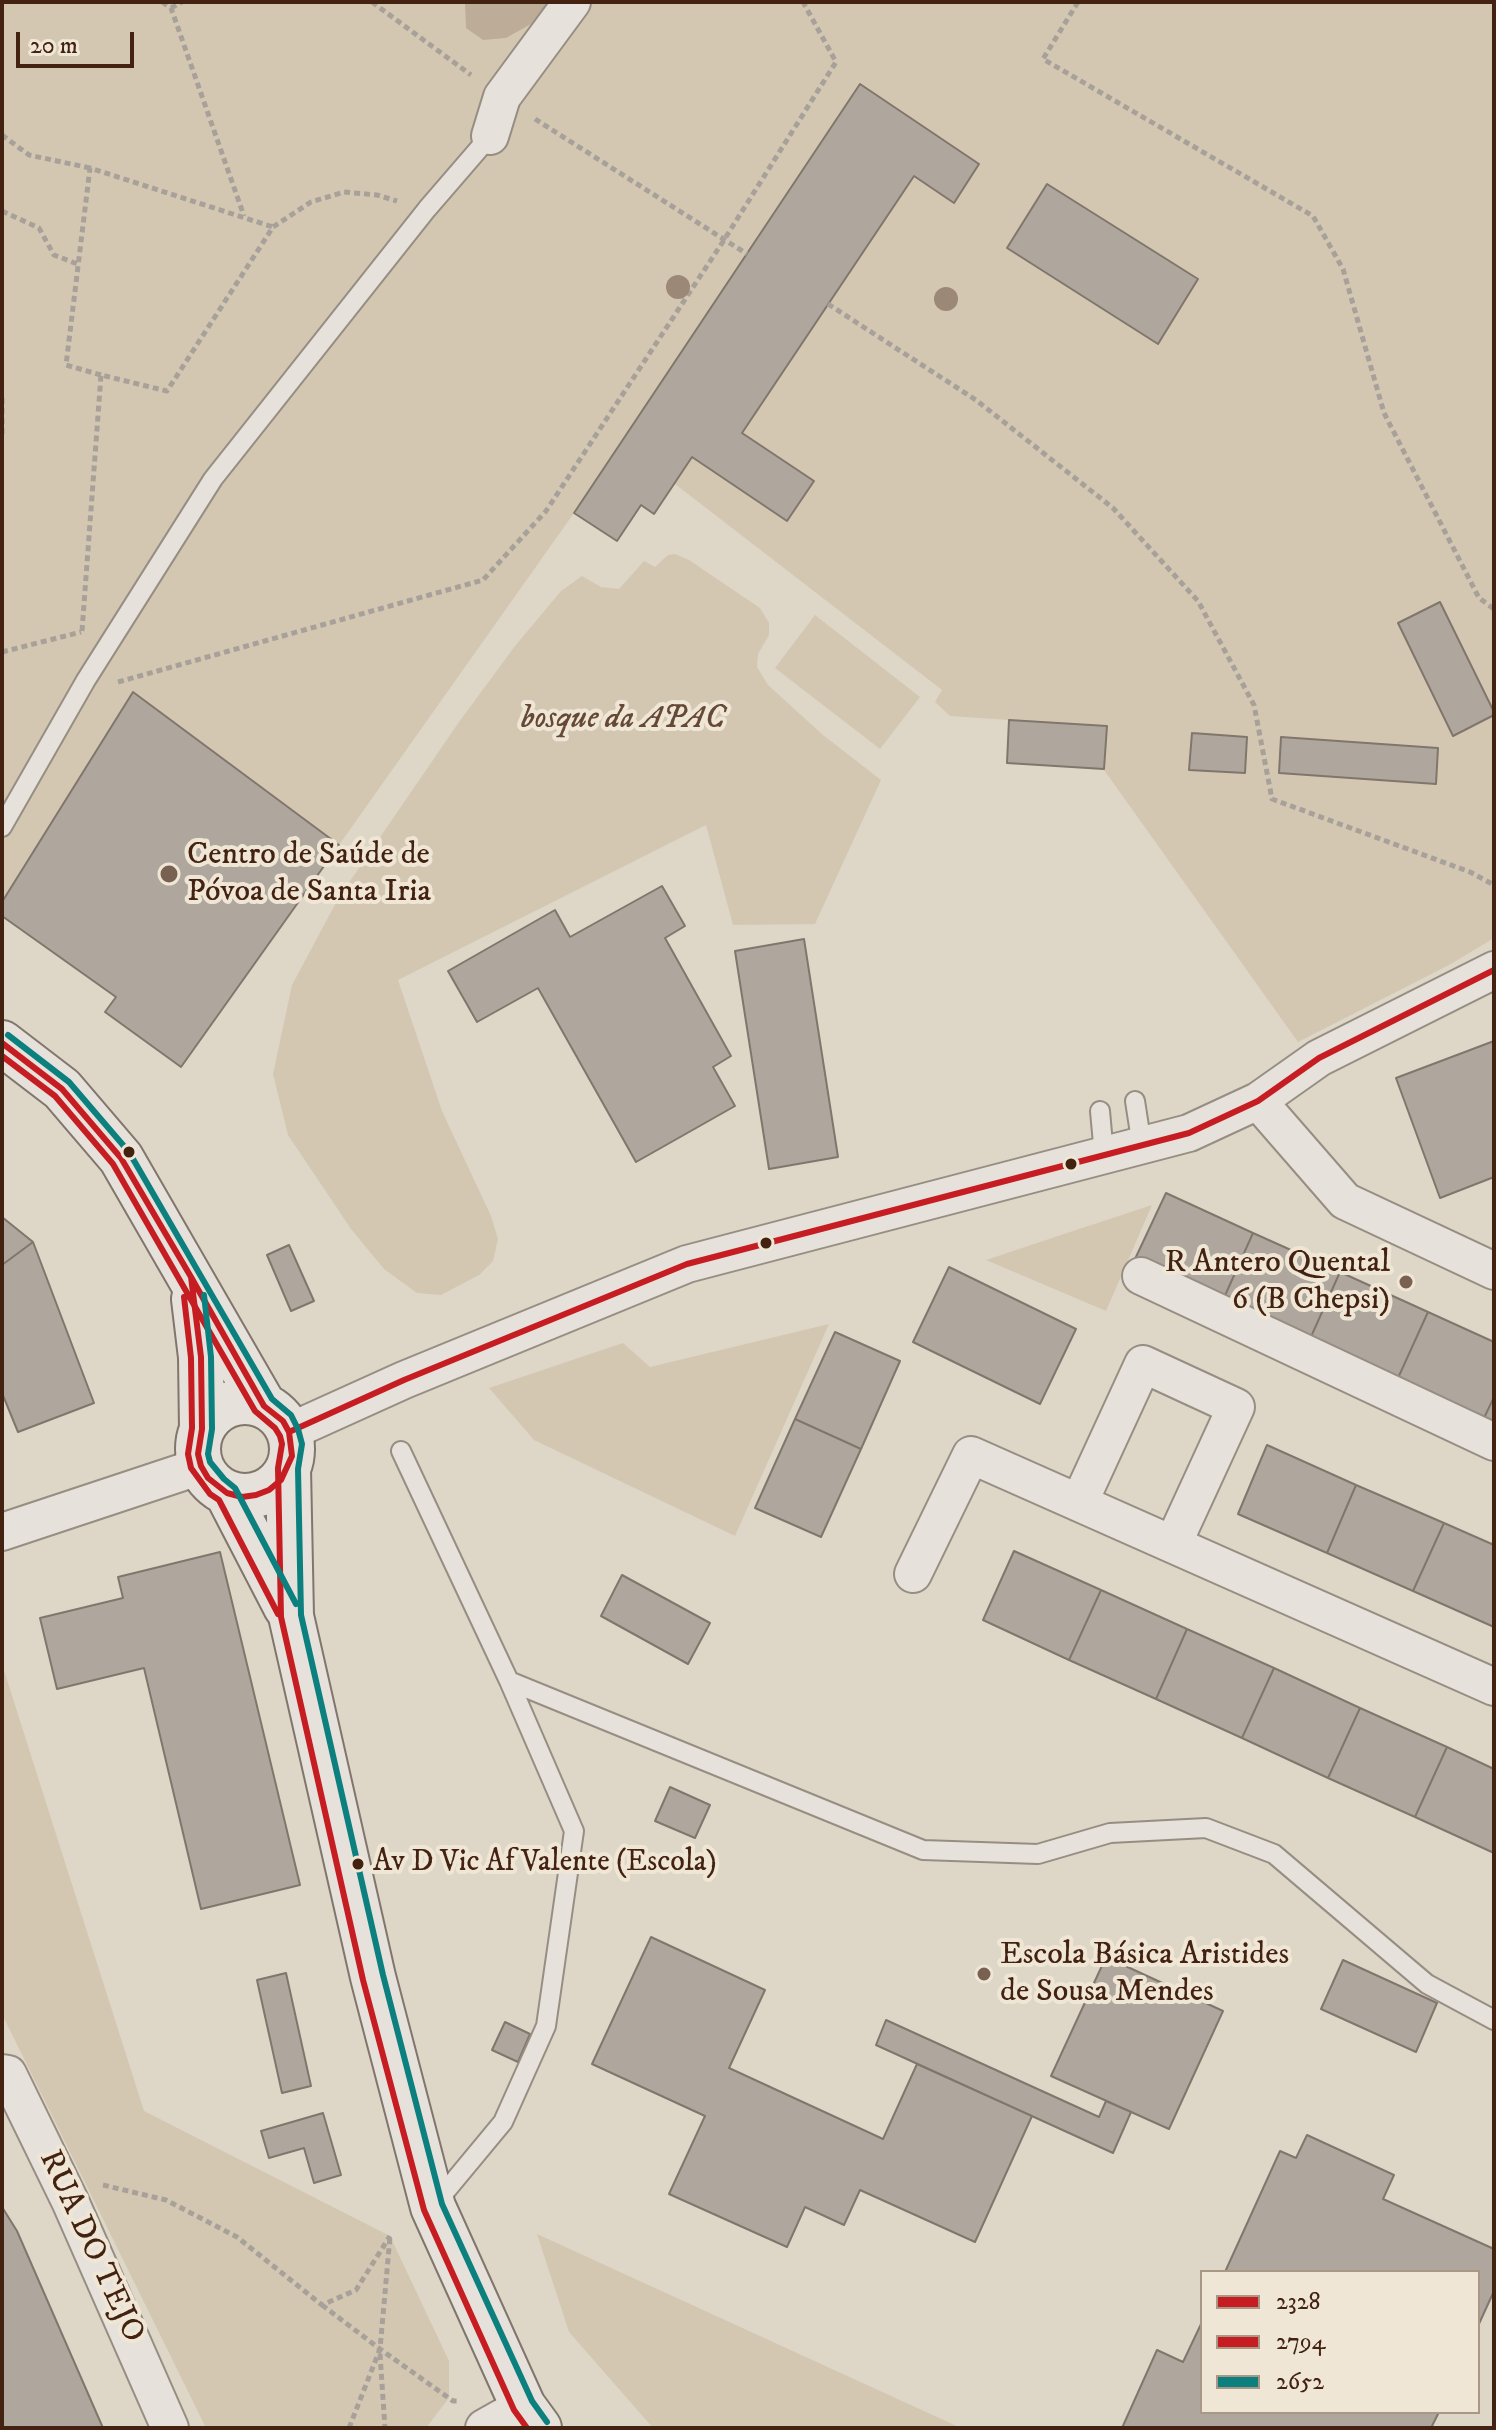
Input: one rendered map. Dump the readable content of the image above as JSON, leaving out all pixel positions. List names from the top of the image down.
{
  "streets": {
    "street": ["RUA DO TEJO"]
  },
  "parks": ["bosque da APAC"],
  "places": [
    "Centro de Saúde de Póvoa de Santa Iria",
    "R Antero Quental 6 (B Chepsi)",
    "Av D Vic Af Valente (Escola)",
    "Escola Básica Aristides de Sousa Mendes"
  ],
  "lines": ["transit line 2328", "transit line 2652", "transit line 2794"],
  "legend": ["2328", "2794", "2652"],
  "scale_bar": "20 m"
}
